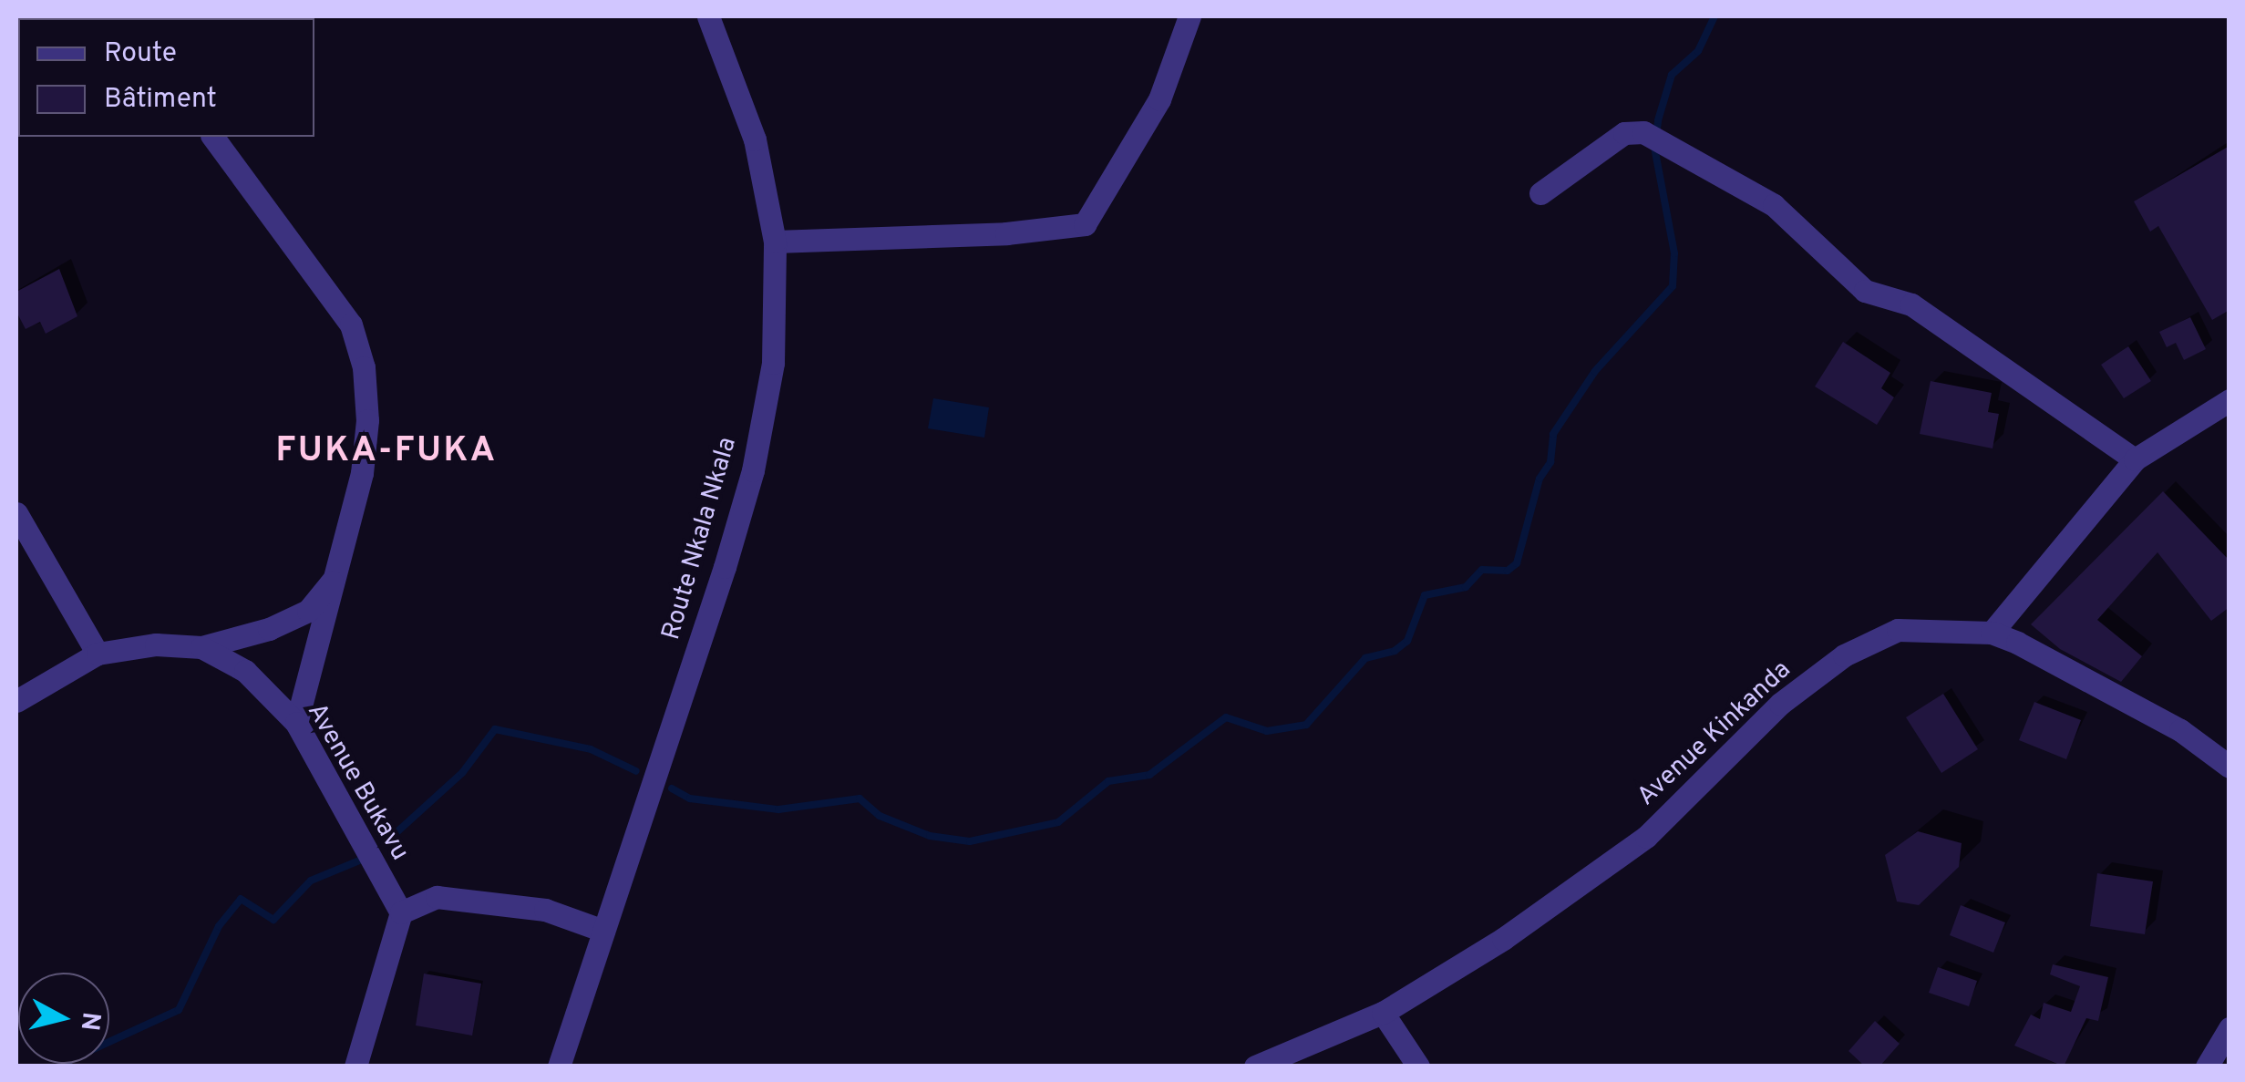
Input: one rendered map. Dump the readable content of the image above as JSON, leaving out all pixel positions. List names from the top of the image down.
{
  "streets": {
    "street": ["Route Nkala Nkala", "Avenue Kinkanda", "Avenue Bukavu"]
  },
  "districts": ["FUKA-FUKA"],
  "legend": ["Route", "Bâtiment"],
  "north": "right"
}
